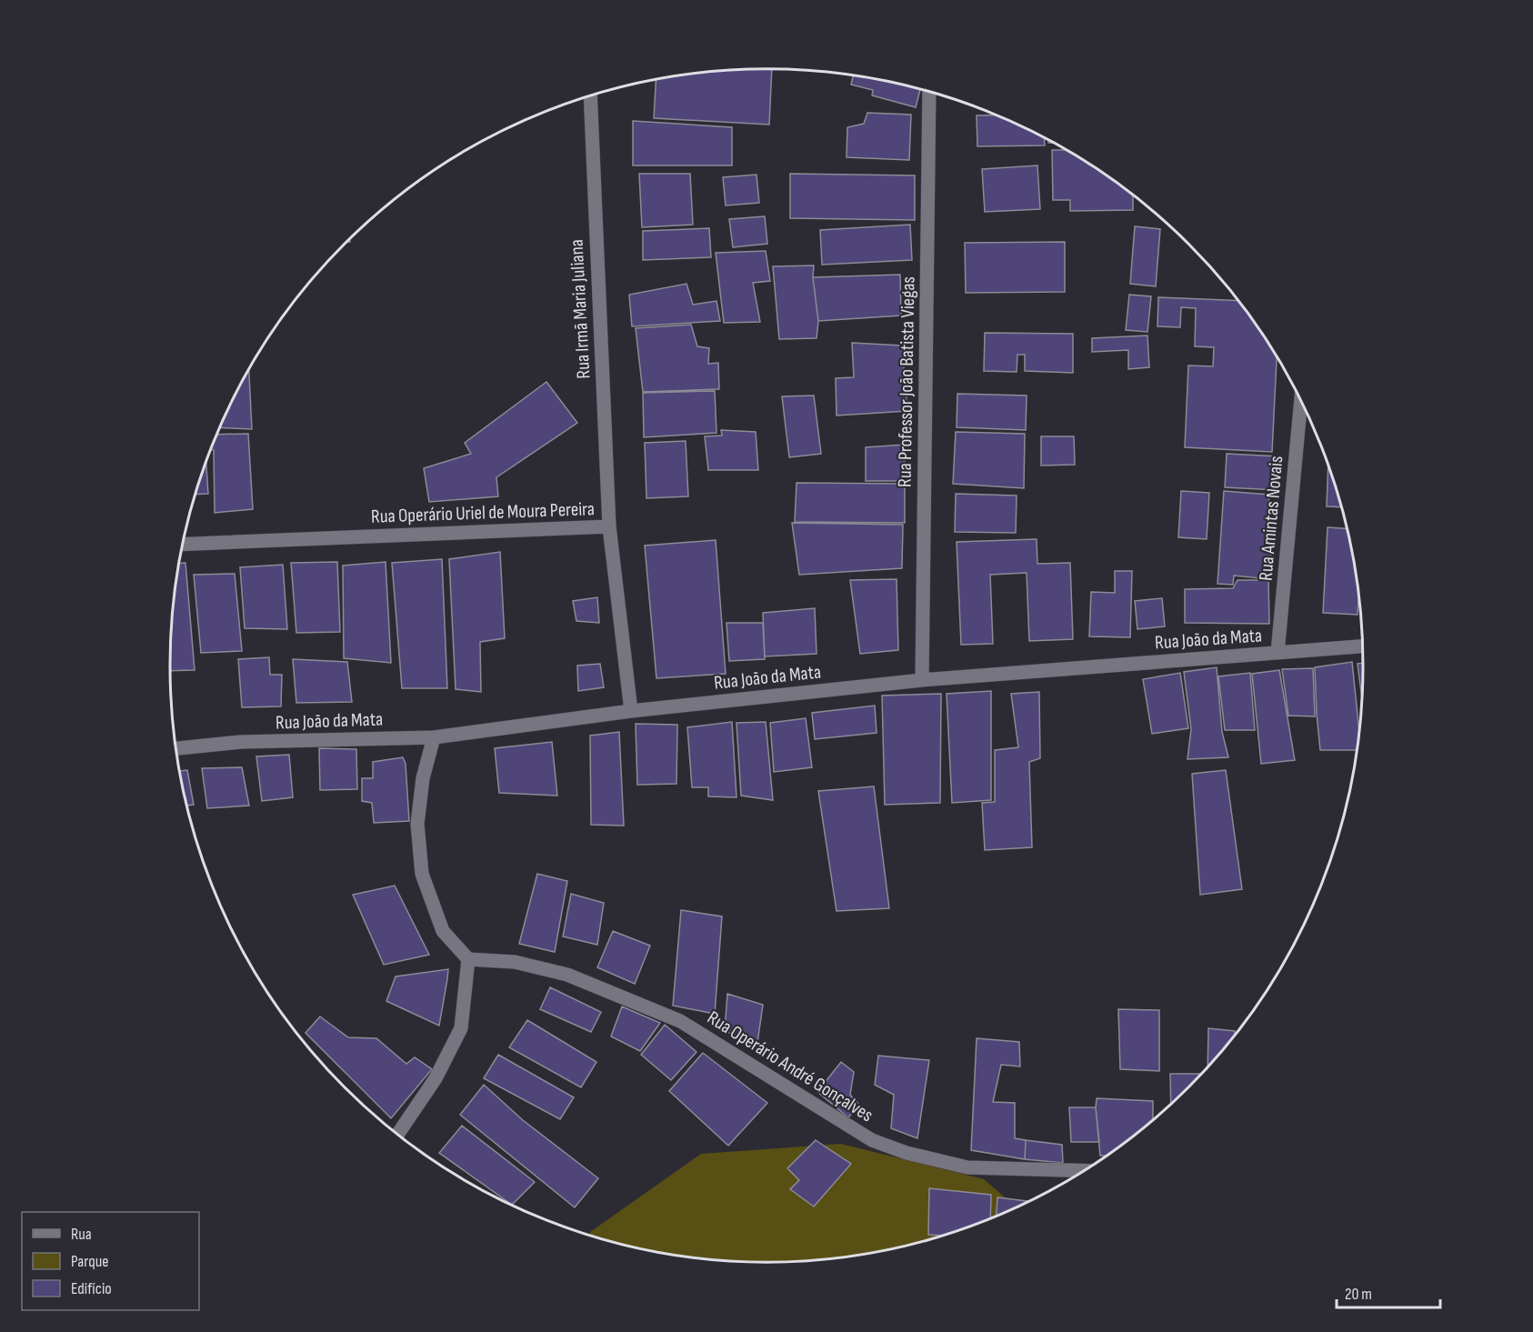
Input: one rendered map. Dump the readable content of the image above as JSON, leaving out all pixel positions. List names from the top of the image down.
{
  "streets": {
    "street": [
      "Rua Irmã Maria Juliana",
      "Rua Professor João Batista Viegas",
      "Rua Operário Uriel de Moura Pereira",
      "Rua Amintas Novais",
      "Rua João da Mata",
      "Rua Operário André Gonçalves"
    ]
  },
  "crossings": [
    ["Rua Irmã Maria Juliana", "Rua Operário Uriel de Moura Pereira"],
    ["Rua Professor João Batista Viegas", "Rua João da Mata"],
    ["Rua Operário Uriel de Moura Pereira", "Rua João da Mata"],
    ["Rua Amintas Novais", "Rua João da Mata"]
  ],
  "legend": ["Rua", "Parque", "Edifício"],
  "scale_bar": "20 m"
}
